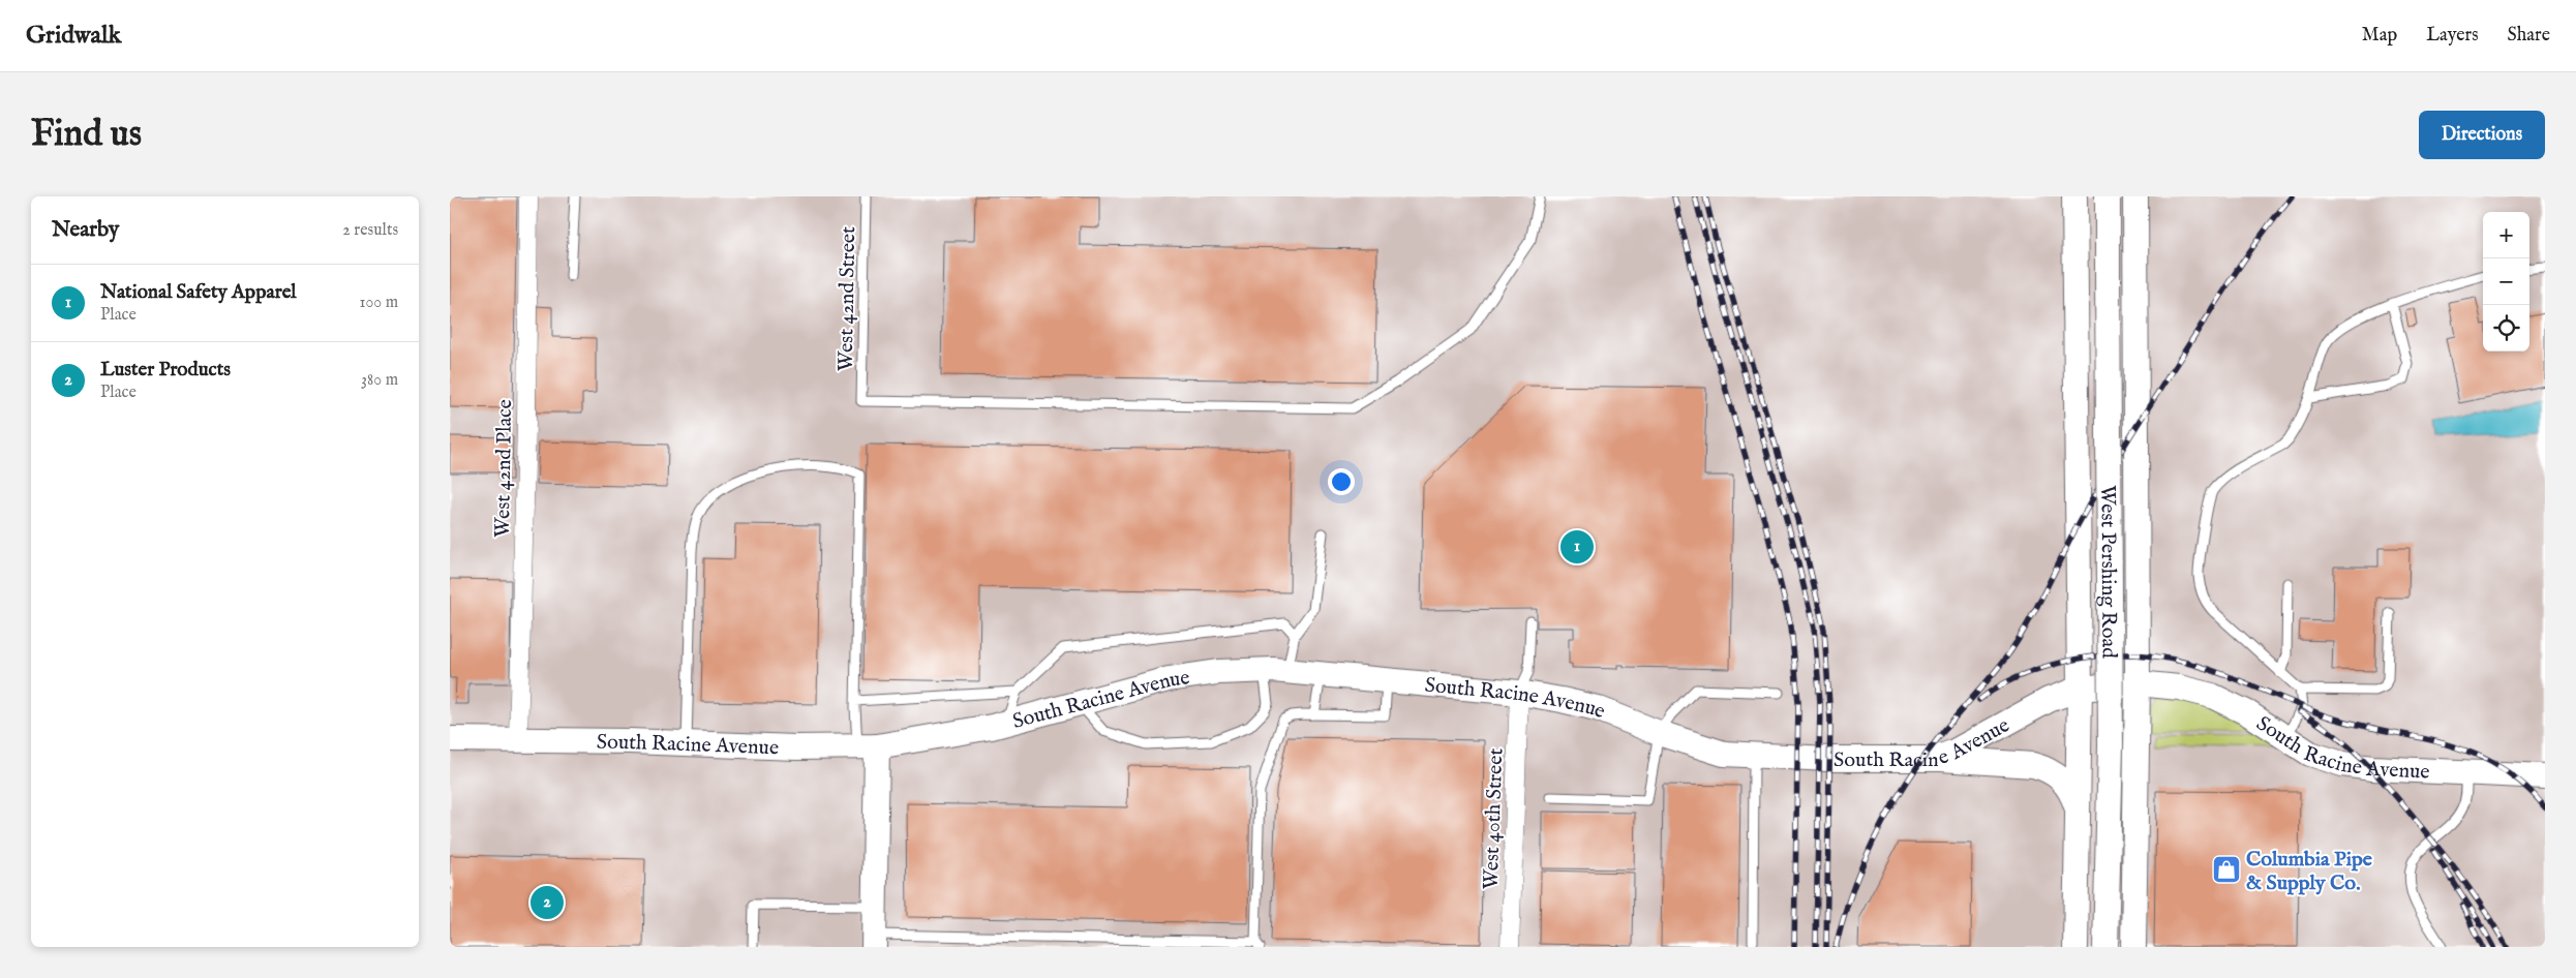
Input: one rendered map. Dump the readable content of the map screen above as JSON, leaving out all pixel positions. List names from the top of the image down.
{
  "streets": {
    "street": [
      "West 42nd Place",
      "West Pershing Road",
      "South Racine Avenue",
      "West 40th Street"
    ],
    "lane": ["West 42nd Street"]
  },
  "crossings": [
    ["West 42nd Place", "South Racine Avenue"],
    ["South Racine Avenue", "West 40th Street"]
  ],
  "places": {
    "shop": ["Columbia Pipe & Supply Co."]
  },
  "page": {
    "header": "Gridwalk",
    "nav": ["Map", "Layers", "Share"],
    "buttons": "Directions",
    "title": "Find us",
    "heading": ["Nearby", "2 results"],
    "map_buttons": ["+", "−"],
    "list": [
      {
        "mark": "1",
        "name": "National Safety Apparel",
        "note": "Place",
        "value": "100 m"
      },
      {
        "mark": "2",
        "name": "Luster Products",
        "note": "Place",
        "value": "380 m"
      }
    ],
    "pins": ["1", "2"]
  }
}
